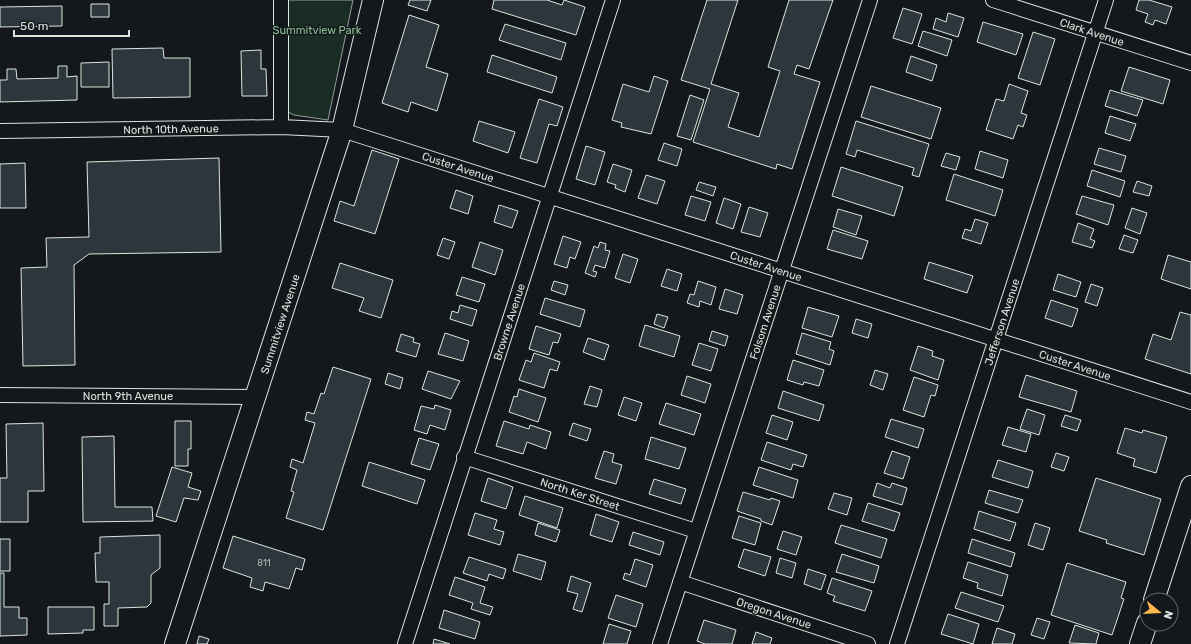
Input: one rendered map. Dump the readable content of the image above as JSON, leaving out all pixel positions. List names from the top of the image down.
{
  "streets": {
    "main road": ["Summitview Avenue"],
    "street": [
      "Clark Avenue",
      "North 10th Avenue",
      "Custer Avenue",
      "Browne Avenue",
      "Folsom Avenue",
      "Jefferson Avenue",
      "North 9th Avenue",
      "North Ker Street",
      "Oregon Avenue"
    ]
  },
  "crossings": [
    ["Clark Avenue", "Jefferson Avenue"],
    ["North 10th Avenue", "Custer Avenue"],
    ["North 10th Avenue", "Summitview Avenue"],
    ["Custer Avenue", "Browne Avenue"],
    ["Custer Avenue", "Folsom Avenue"],
    ["Custer Avenue", "Jefferson Avenue"],
    ["Custer Avenue", "Summitview Avenue"],
    ["Browne Avenue", "North Ker Street"],
    ["Folsom Avenue", "North Ker Street"],
    ["Folsom Avenue", "Oregon Avenue"],
    ["Summitview Avenue", "North 9th Avenue"]
  ],
  "parks": ["Summitview Park"],
  "house_numbers": ["811"],
  "scale_bar": "50 m",
  "north": "right"
}
